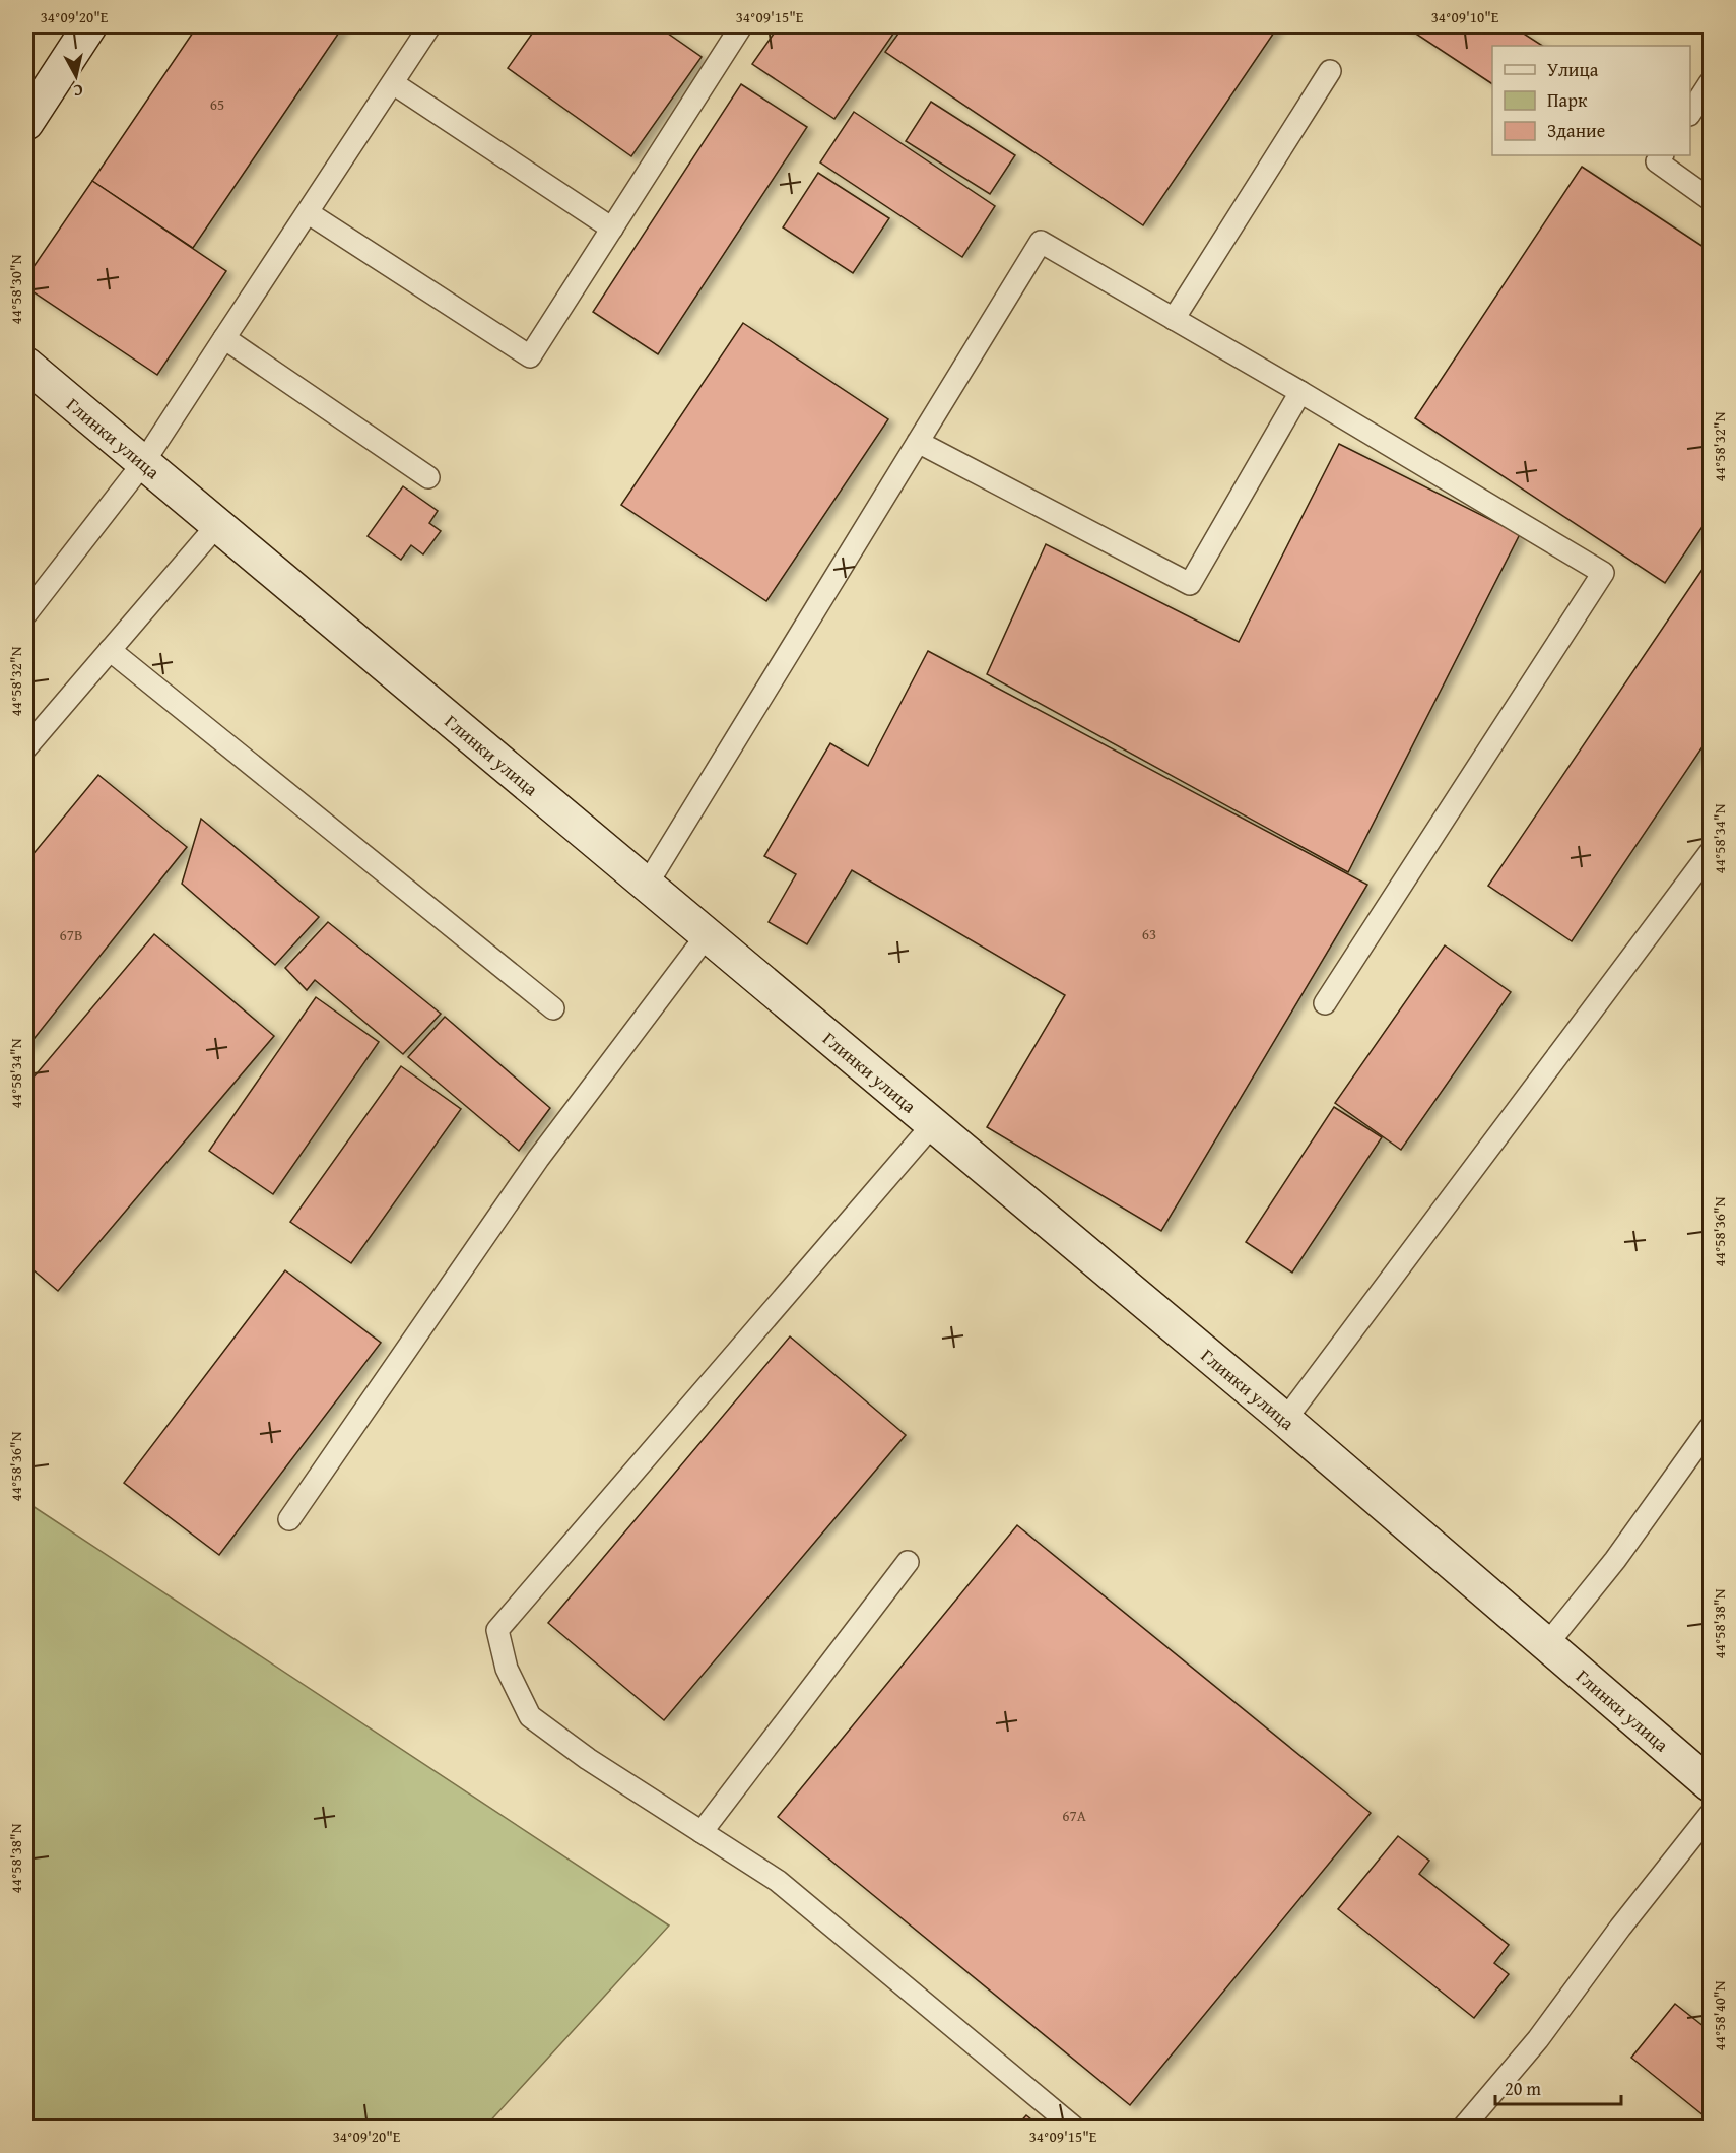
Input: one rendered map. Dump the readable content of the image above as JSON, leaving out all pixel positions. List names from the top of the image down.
{
  "streets": {
    "main road": ["Глинки улица"]
  },
  "house_numbers": [
    "65",
    "63",
    "67В",
    "67А"
  ],
  "legend": ["Улица", "Парк", "Здание"],
  "scale_bar": "20 m",
  "north": "bottom",
  "coordinates": [
    "34°09'20\"E",
    "34°09'15\"E",
    "34°09'10\"E",
    "44°58'30\"N",
    "44°58'32\"N",
    "44°58'34\"N",
    "44°58'36\"N",
    "44°58'38\"N",
    "44°58'40\"N"
  ]
}
